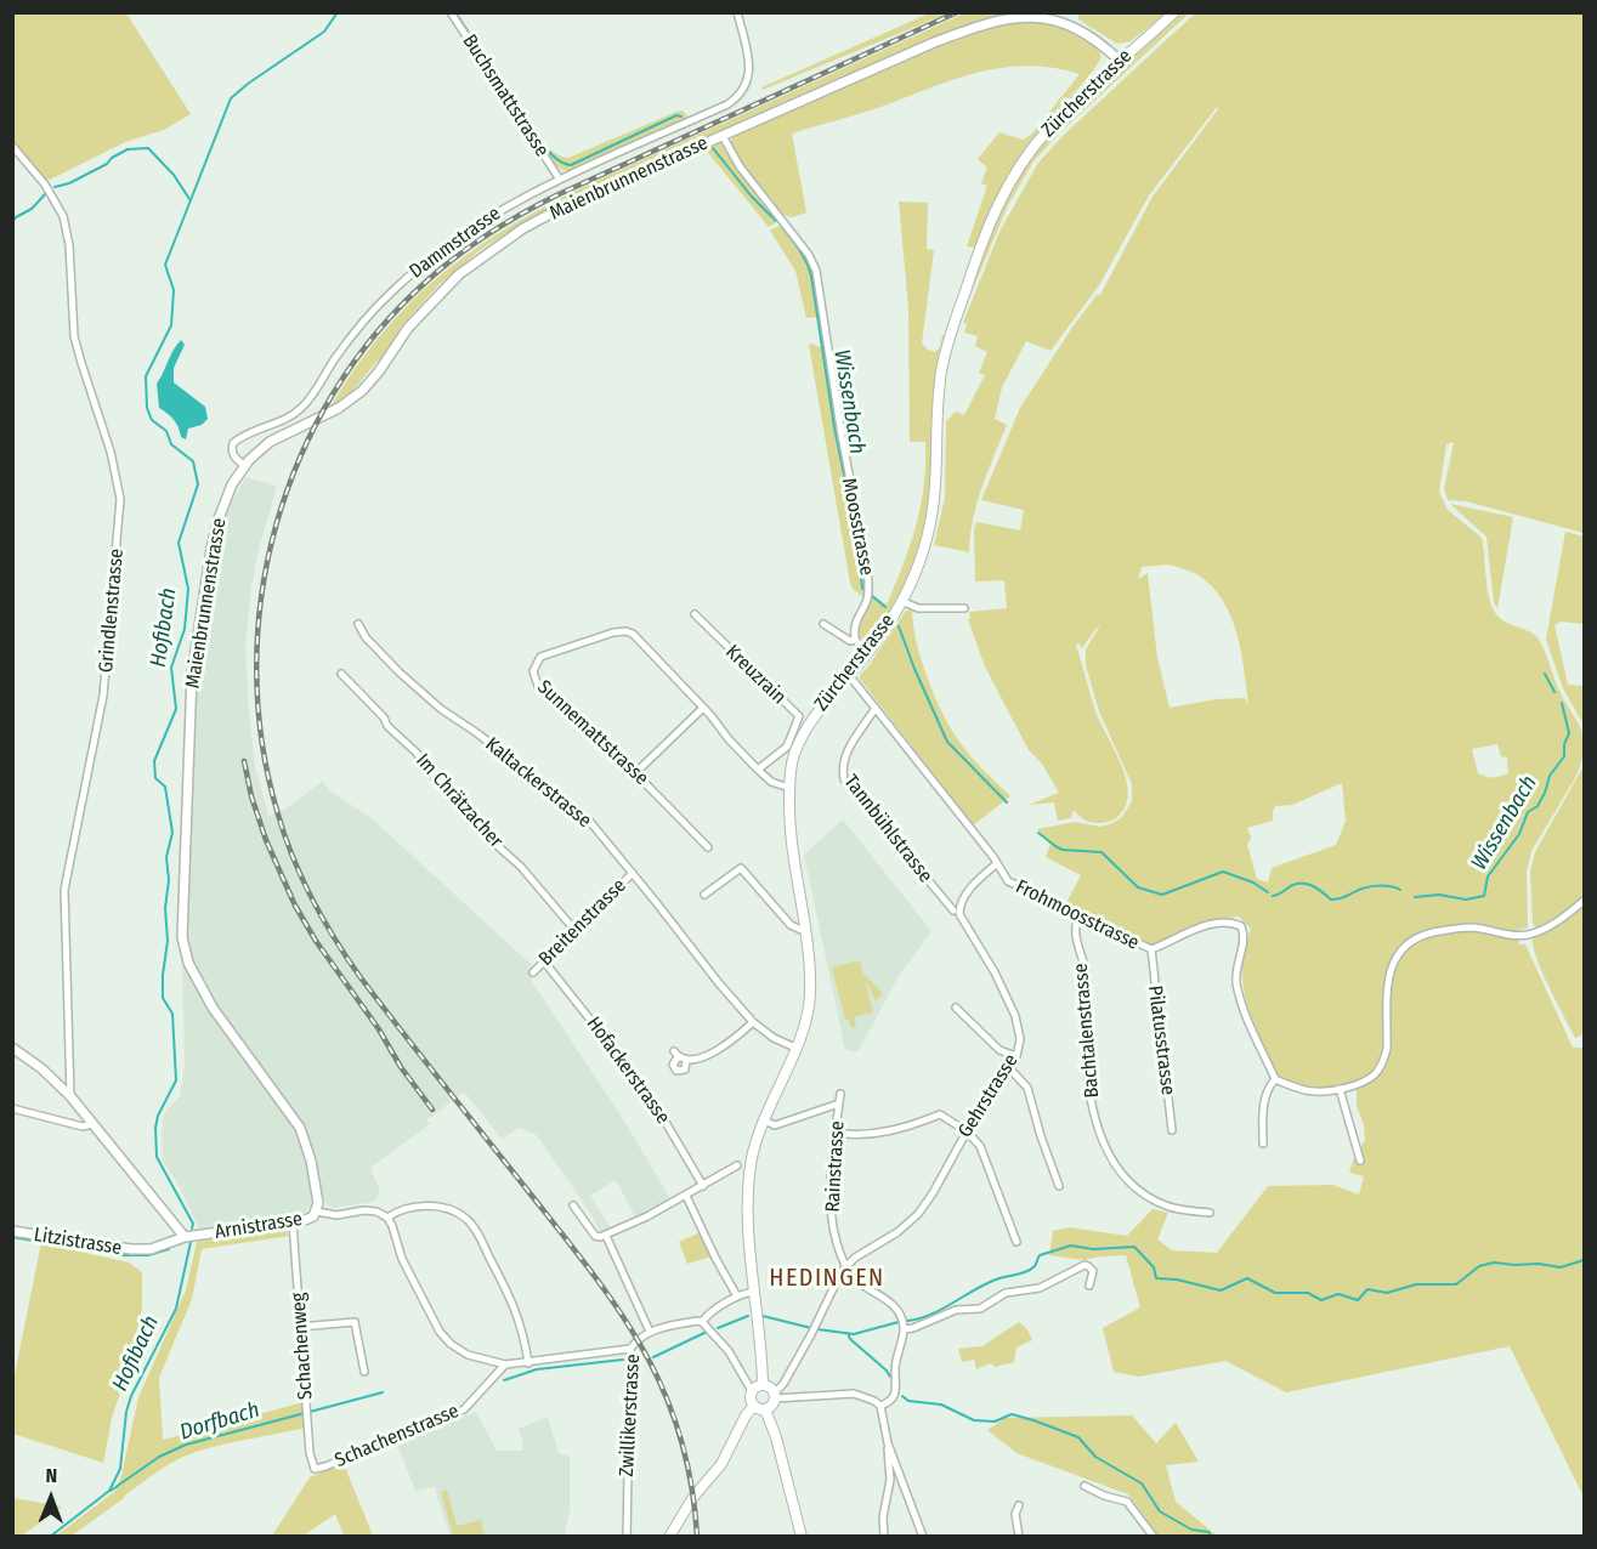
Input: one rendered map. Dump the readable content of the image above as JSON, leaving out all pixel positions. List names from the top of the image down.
{
  "streets": {
    "main road": ["Zürcherstrasse"],
    "street": [
      "Buchsmattstrasse",
      "Maienbrunnenstrasse",
      "Dammstrasse",
      "Moosstrasse",
      "Grindlenstrasse",
      "Kreuzrain",
      "Sunnemattstrasse",
      "Kaltackerstrasse",
      "Im Chrätzacher",
      "Tannbühlstrasse",
      "Frohmoosstrasse",
      "Breitenstrasse",
      "Bachtalenstrasse",
      "Pilatusstrasse",
      "Hofackerstrasse",
      "Gehrstrasse",
      "Rainstrasse",
      "Arnistrasse",
      "Litzistrasse",
      "Schachenweg",
      "Zwillikerstrasse",
      "Schachenstrasse"
    ]
  },
  "crossings": [
    ["Zürcherstrasse", "Maienbrunnenstrasse"],
    ["Zürcherstrasse", "Sunnemattstrasse"],
    ["Zürcherstrasse", "Kaltackerstrasse"],
    ["Zürcherstrasse", "Frohmoosstrasse"],
    ["Zürcherstrasse", "Rainstrasse"],
    ["Zürcherstrasse", "Zwillikerstrasse"],
    ["Buchsmattstrasse", "Dammstrasse"],
    ["Maienbrunnenstrasse", "Dammstrasse"],
    ["Maienbrunnenstrasse", "Moosstrasse"],
    ["Maienbrunnenstrasse", "Arnistrasse"],
    ["Kreuzrain", "Sunnemattstrasse"],
    ["Kaltackerstrasse", "Breitenstrasse"],
    ["Im Chrätzacher", "Breitenstrasse"],
    ["Tannbühlstrasse", "Frohmoosstrasse"],
    ["Frohmoosstrasse", "Bachtalenstrasse"],
    ["Frohmoosstrasse", "Pilatusstrasse"],
    ["Frohmoosstrasse", "Gehrstrasse"],
    ["Breitenstrasse", "Hofackerstrasse"],
    ["Gehrstrasse", "Rainstrasse"],
    ["Arnistrasse", "Litzistrasse"],
    ["Arnistrasse", "Schachenweg"],
    ["Schachenweg", "Schachenstrasse"]
  ],
  "districts": ["HEDINGEN"],
  "water": ["Wissenbach", "Hofibach", "Dorfbach"],
  "north": "top"
}
